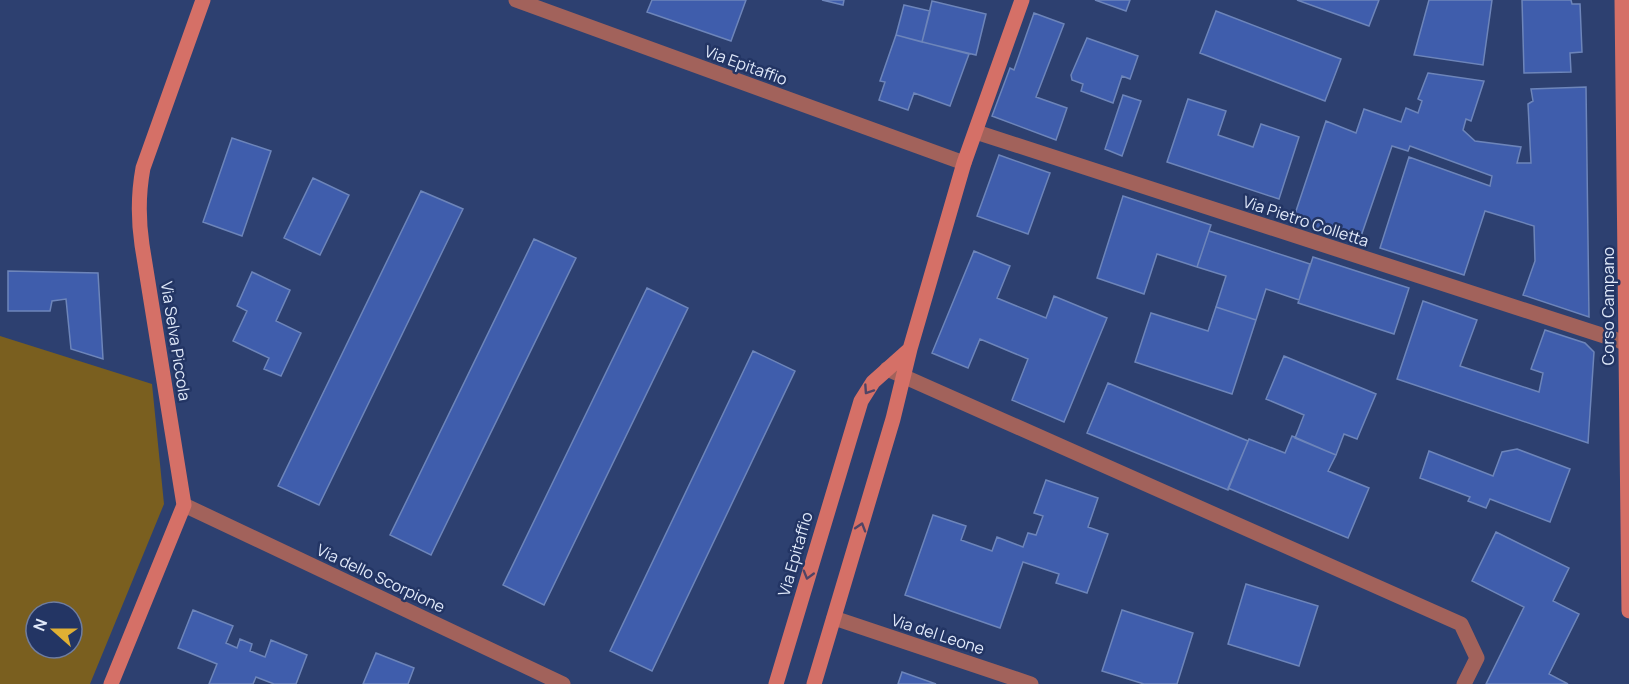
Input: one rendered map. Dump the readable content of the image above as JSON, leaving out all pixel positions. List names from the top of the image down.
{
  "streets": {
    "street": [
      "Via Epitaffio",
      "Via Pietro Colletta",
      "Corso Campano",
      "Via Selva Piccola",
      "Via dello Scorpione",
      "Via del Leone"
    ]
  },
  "crossings": [
    ["Via Pietro Colletta", "Corso Campano"],
    ["Via Selva Piccola", "Via dello Scorpione"]
  ],
  "north": "left"
}
